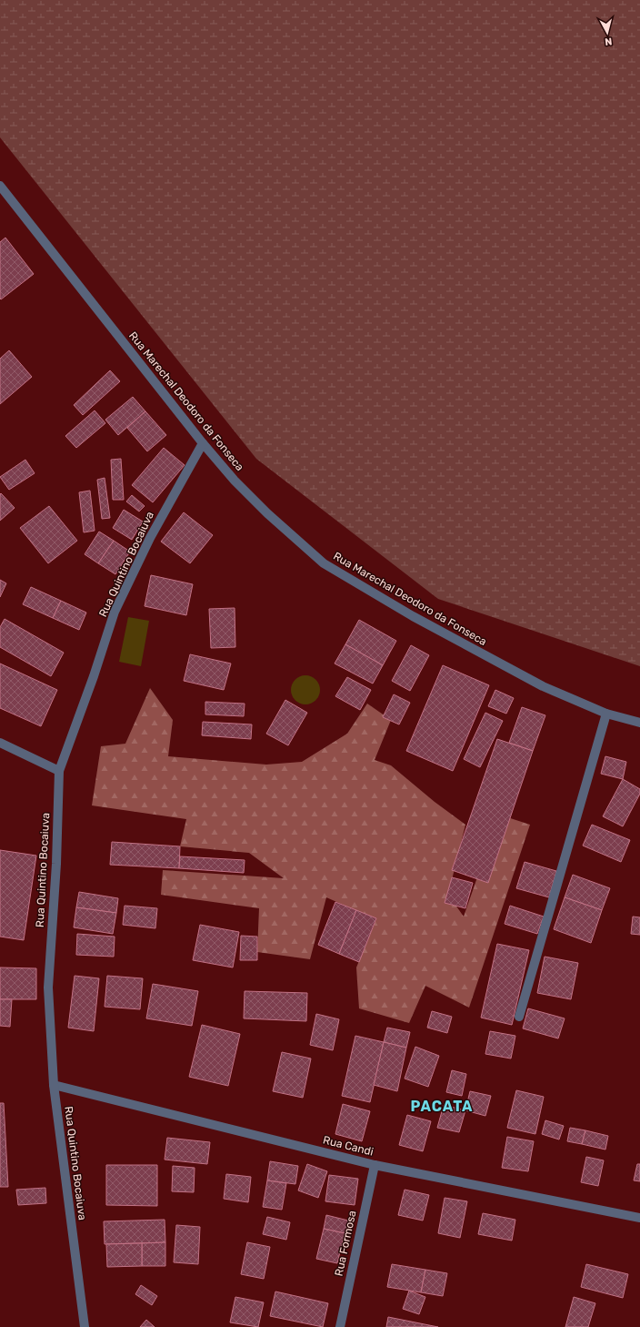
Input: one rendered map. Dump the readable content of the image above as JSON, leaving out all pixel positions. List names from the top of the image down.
{
  "streets": {
    "street": [
      "Rua Marechal Deodoro da Fonseca",
      "Rua Quintino Bocaiuva",
      "Rua Candi",
      "Rua Formosa"
    ]
  },
  "crossings": [
    ["Rua Marechal Deodoro da Fonseca", "Rua Quintino Bocaiuva"],
    ["Rua Quintino Bocaiuva", "Rua Candi"],
    ["Rua Candi", "Rua Formosa"]
  ],
  "districts": ["PACATA"],
  "north": "bottom"
}
